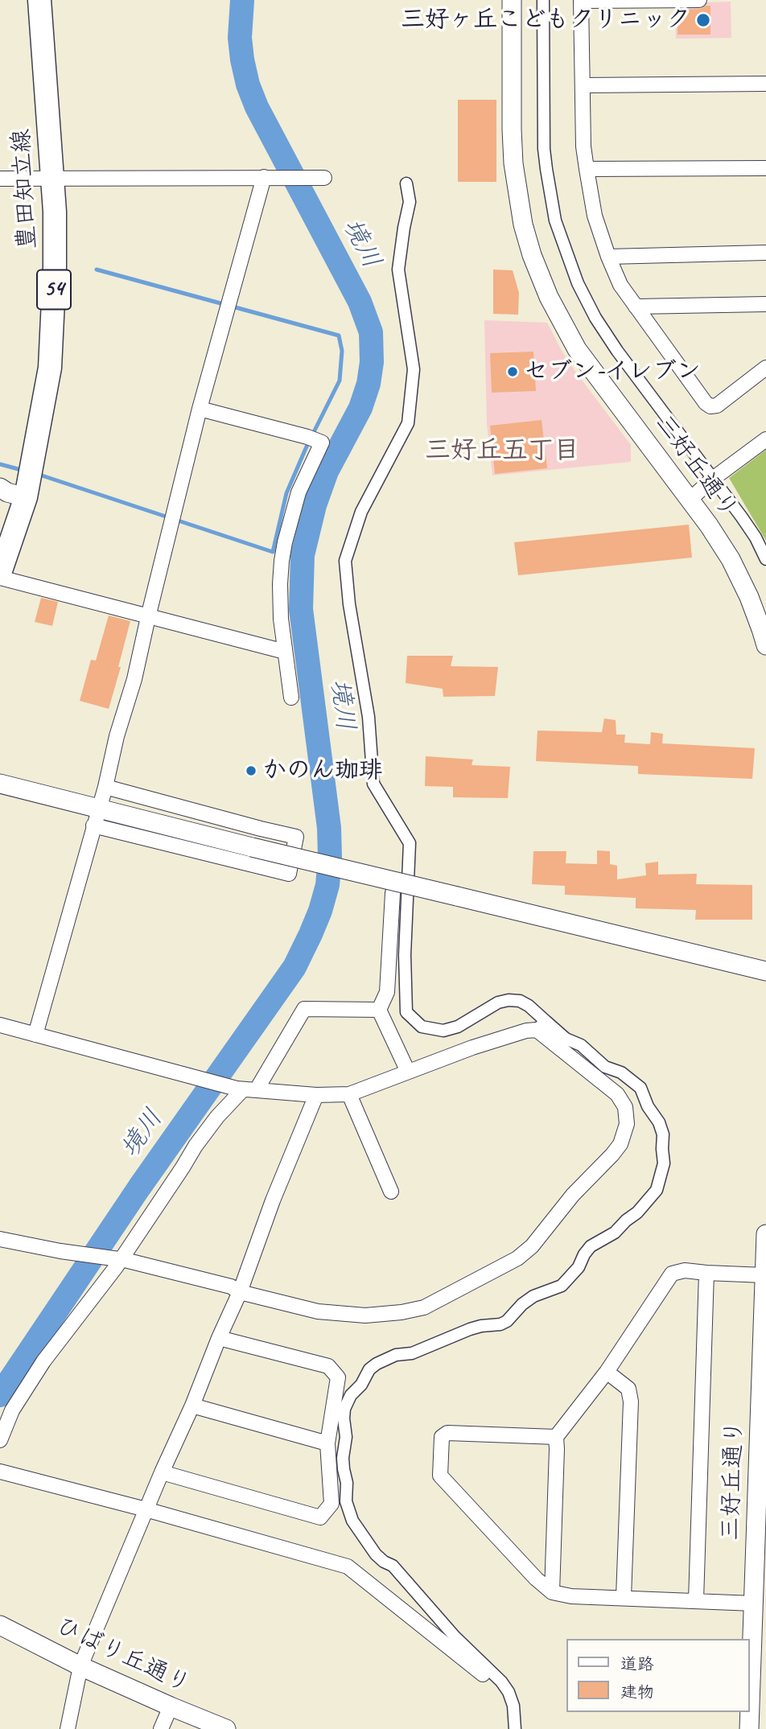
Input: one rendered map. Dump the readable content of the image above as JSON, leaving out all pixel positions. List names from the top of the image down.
{
  "streets": {
    "main road": ["豊田知立線", "54"],
    "street": ["三好丘通り", "ひばり丘通り"]
  },
  "districts": ["三好丘五丁目"],
  "water": ["境川"],
  "places": ["三好ヶ丘こどもクリニック", "セブン-イレブン", "かのん珈琲"],
  "legend": ["道路", "建物"]
}
